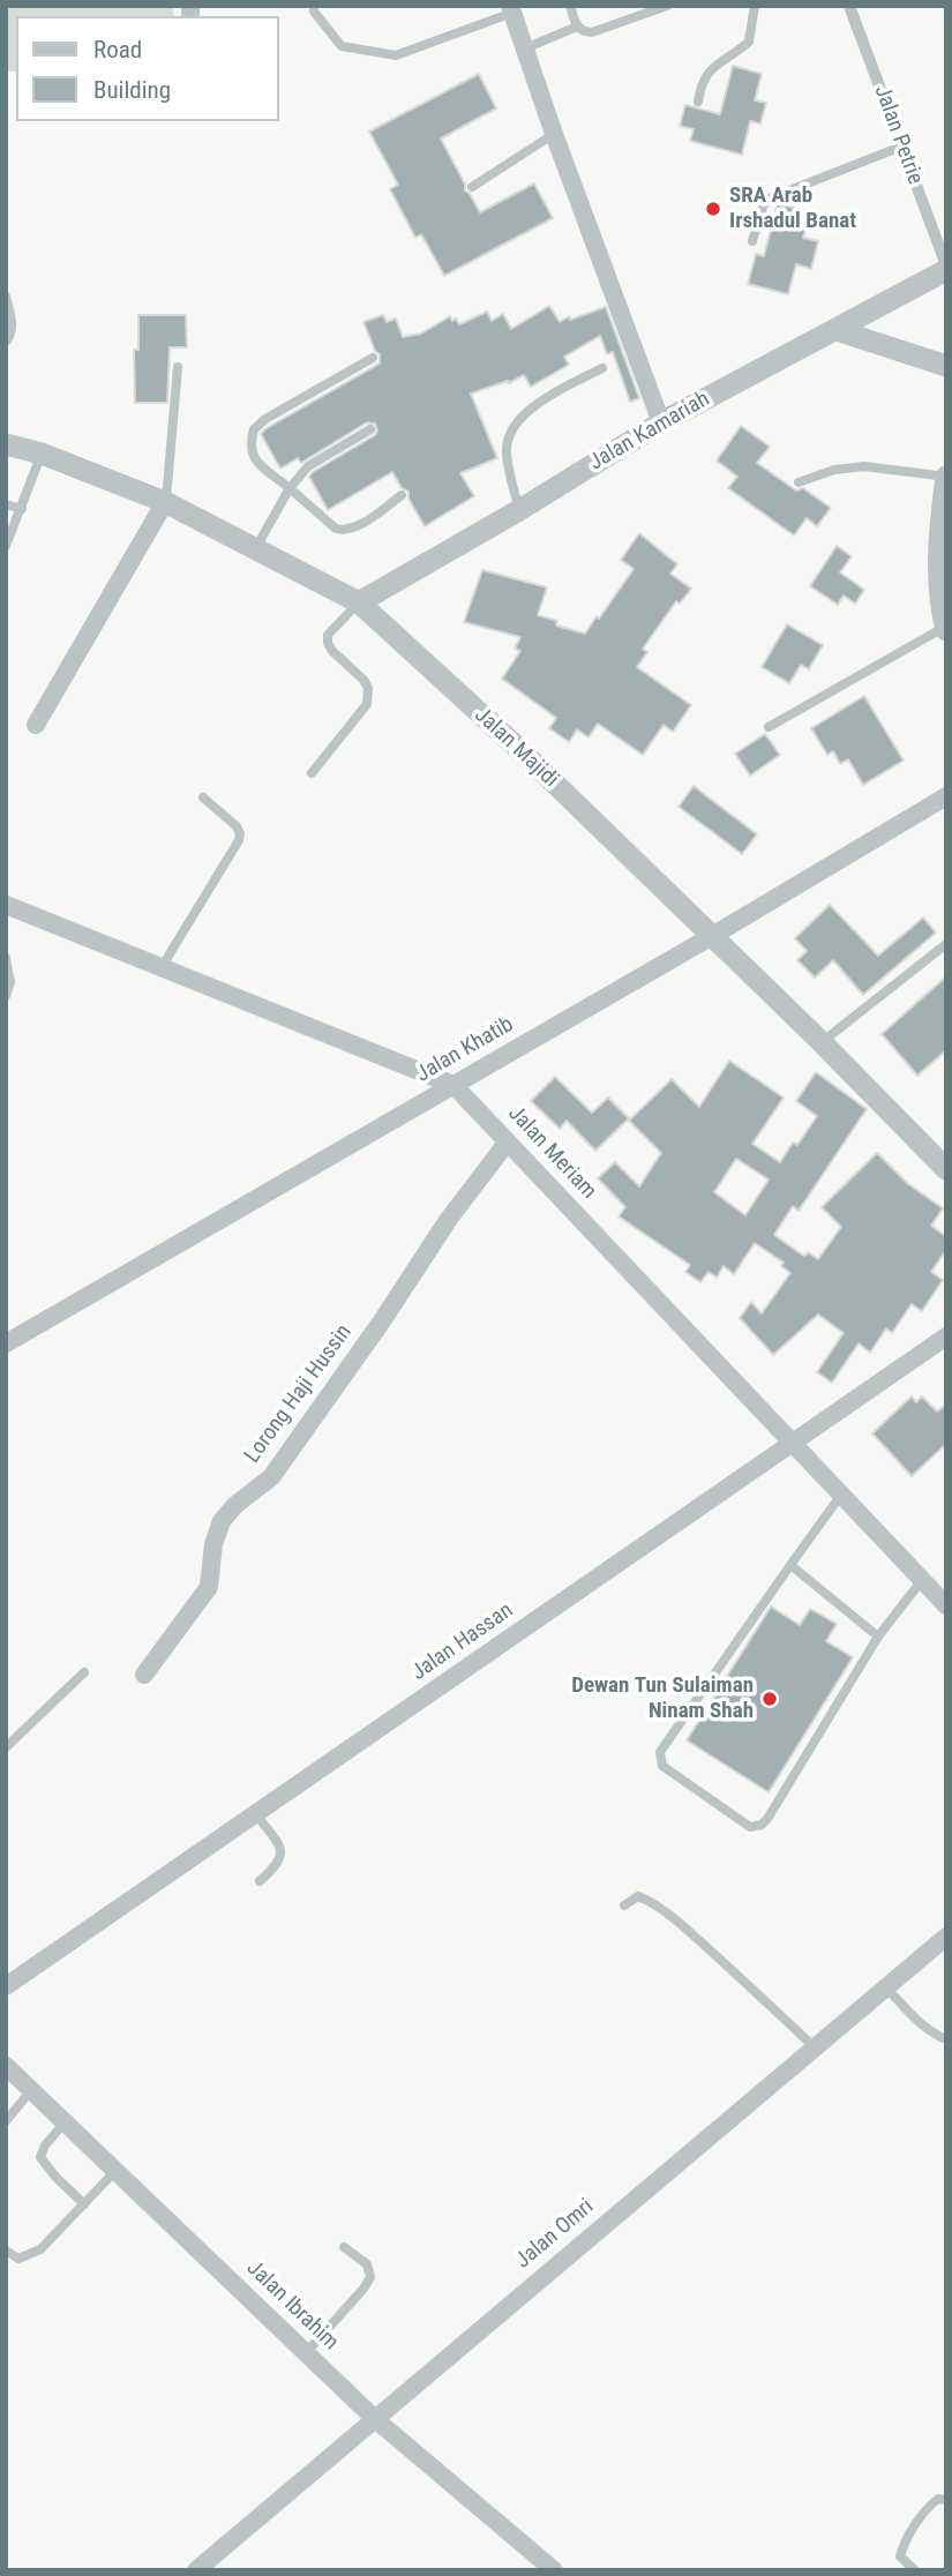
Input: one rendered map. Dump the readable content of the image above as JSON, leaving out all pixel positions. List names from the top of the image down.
{
  "streets": {
    "street": [
      "Jalan Petrie",
      "Jalan Kamariah",
      "Jalan Majidi",
      "Jalan Khatib",
      "Jalan Meriam",
      "Lorong Haji Hussin",
      "Jalan Hassan",
      "Jalan Omri",
      "Jalan Ibrahim"
    ]
  },
  "crossings": [
    ["Jalan Petrie", "Jalan Kamariah"],
    ["Jalan Kamariah", "Jalan Majidi"],
    ["Jalan Majidi", "Jalan Khatib"],
    ["Jalan Khatib", "Jalan Meriam"],
    ["Jalan Meriam", "Lorong Haji Hussin"],
    ["Jalan Meriam", "Jalan Hassan"],
    ["Jalan Omri", "Jalan Ibrahim"]
  ],
  "places": ["SRA Arab Irshadul Banat", "Dewan Tun Sulaiman Ninam Shah"],
  "legend": ["Road", "Building"]
}
